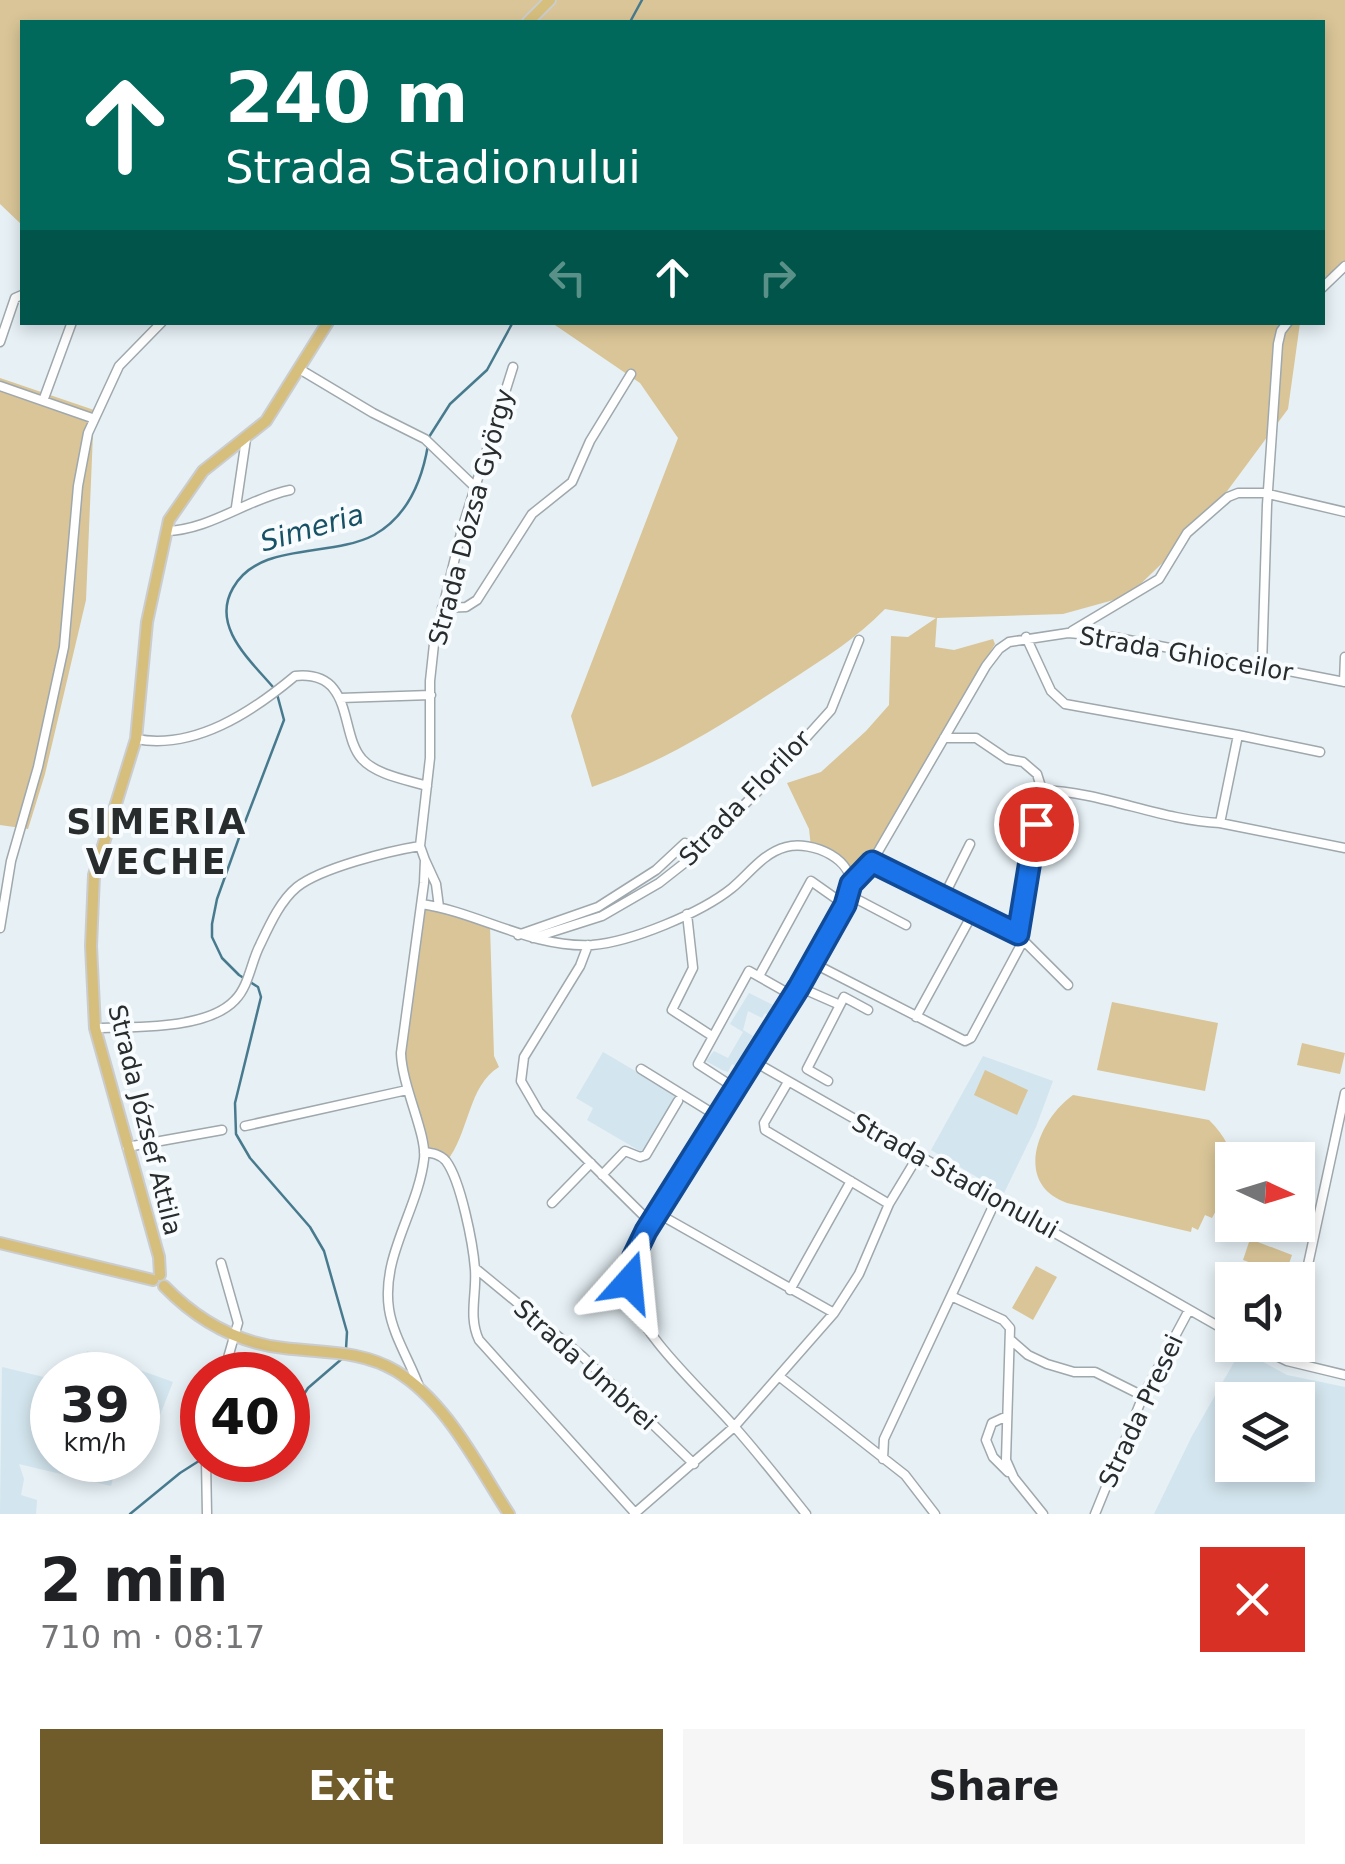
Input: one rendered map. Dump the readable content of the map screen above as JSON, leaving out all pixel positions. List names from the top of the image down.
{
  "streets": {
    "main road": ["Strada József Attila"],
    "street": [
      "Strada Dózsa György",
      "Strada Ghioceilor",
      "Strada Florilor",
      "Strada Stadionului",
      "Strada Umbrei",
      "Strada Presei"
    ]
  },
  "crossings": [
    ["Strada Stadionului", "Strada Presei"]
  ],
  "districts": ["SIMERIA VECHE"],
  "water": ["Simeria"],
  "north": "right",
  "page": {
    "turn": ["240 m", "Strada Stadionului"],
    "speed": "39 km/h",
    "limit": "40",
    "heading": ["2 min", "710 m · 08:17"],
    "buttons": ["Exit", "Share"]
  }
}
